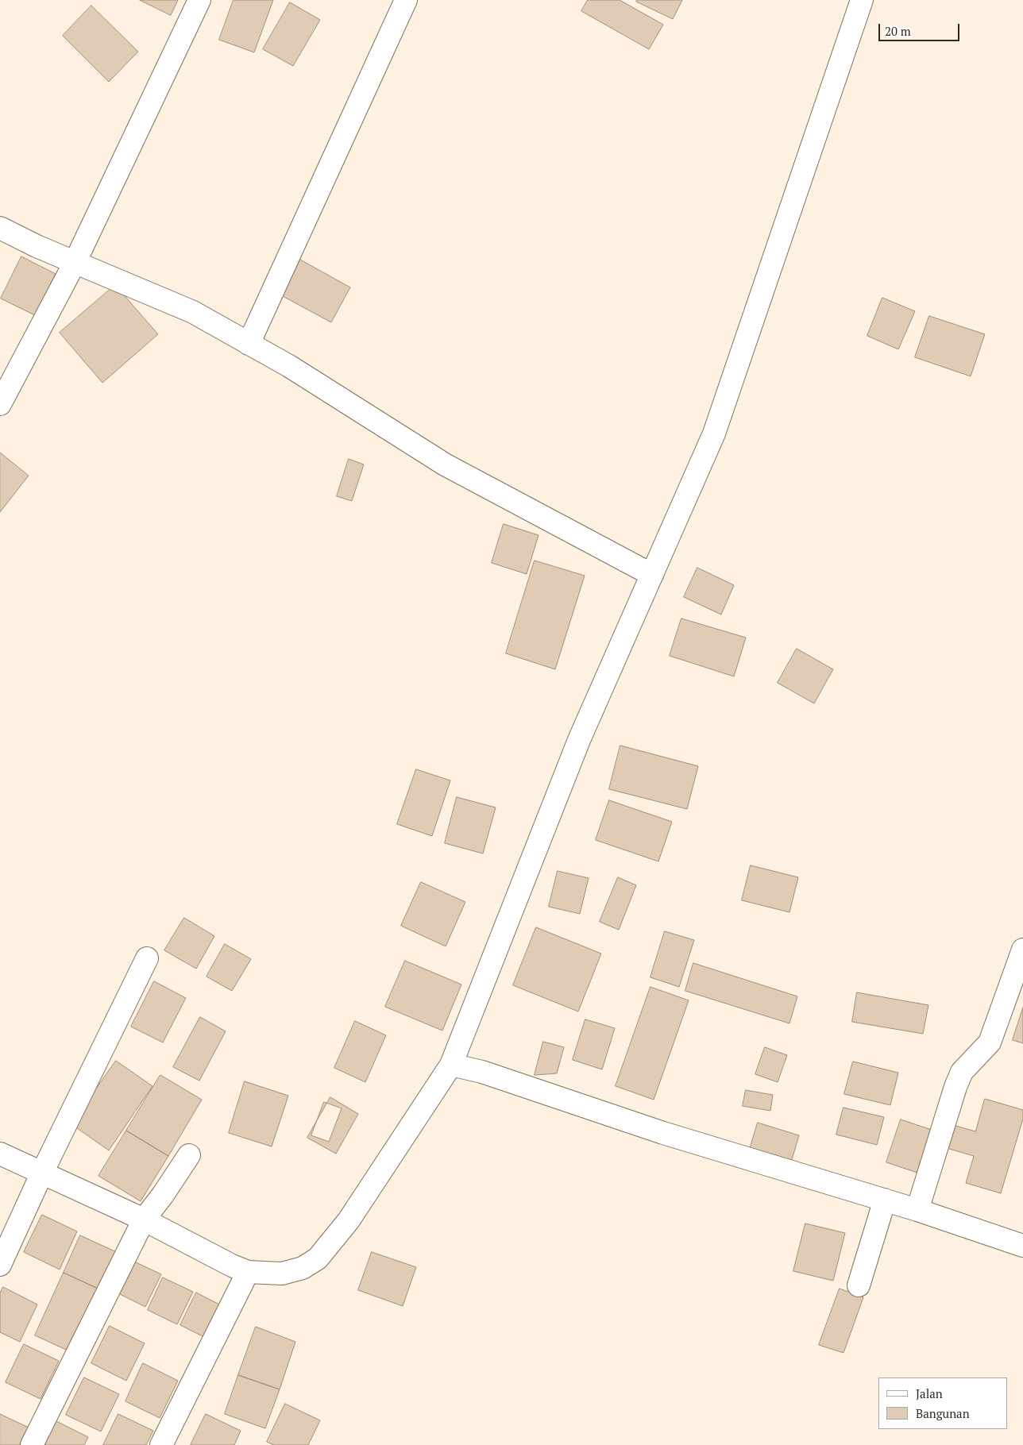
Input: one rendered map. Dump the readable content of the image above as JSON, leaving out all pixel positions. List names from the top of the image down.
{
  "legend": ["Jalan", "Bangunan"],
  "scale_bar": "20 m"
}
